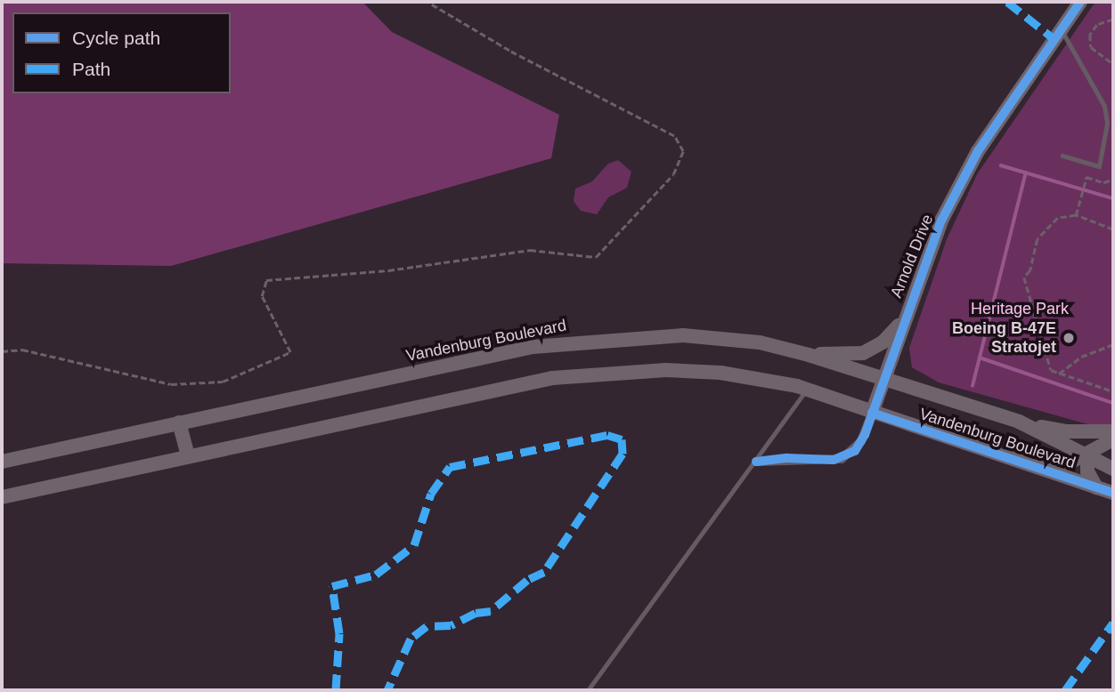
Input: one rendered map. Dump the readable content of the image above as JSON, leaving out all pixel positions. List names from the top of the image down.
{
  "streets": {
    "main road": ["Arnold Drive", "Vandenburg Boulevard"]
  },
  "crossings": [
    ["Arnold Drive", "Vandenburg Boulevard"]
  ],
  "parks": ["Heritage Park"],
  "places": ["Boeing B-47E Stratojet"],
  "legend": ["Cycle path", "Path"]
}
